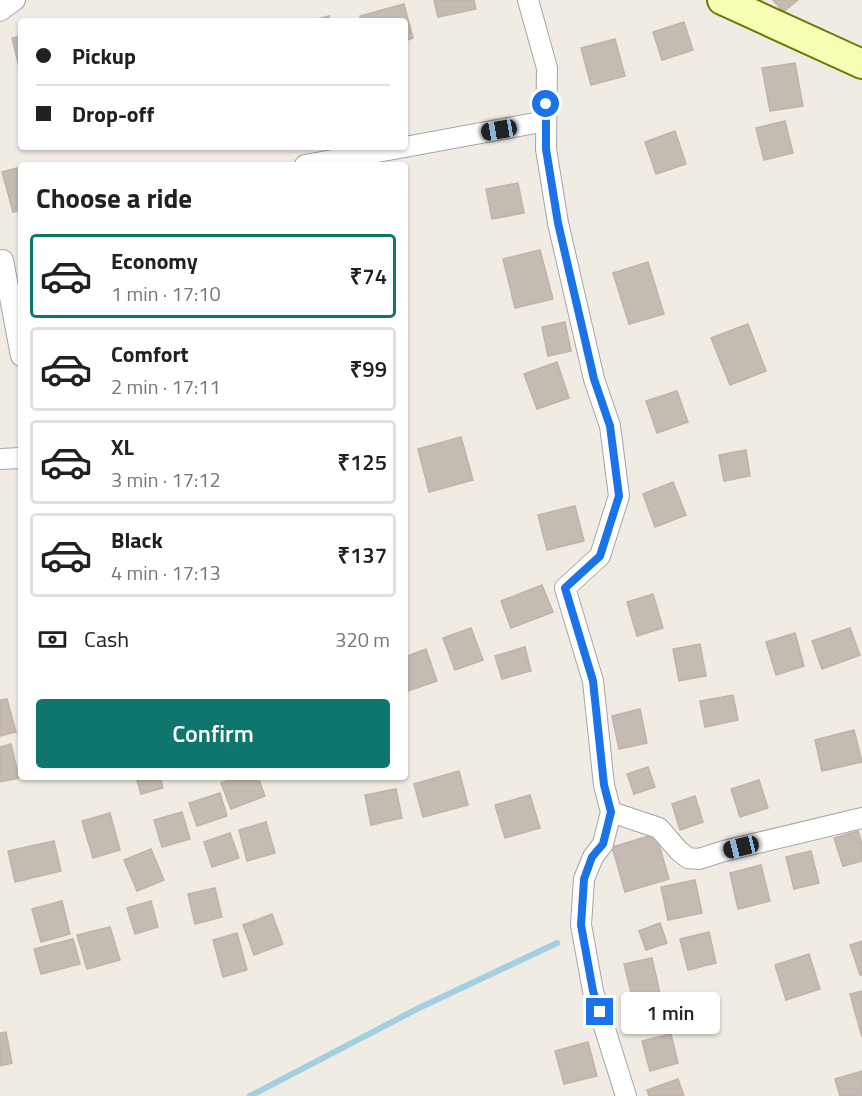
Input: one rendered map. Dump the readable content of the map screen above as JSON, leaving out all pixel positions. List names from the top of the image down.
{
  "page": {
    "banner": ["Pickup", "Drop-off"],
    "heading": "Choose a ride",
    "list": [
      {
        "name": "Economy",
        "note": "1 min · 17:10",
        "value": "₹74"
      },
      {
        "name": "Comfort",
        "note": "2 min · 17:11",
        "value": "₹99"
      },
      {
        "name": "XL",
        "note": "3 min · 17:12",
        "value": "₹125"
      },
      {
        "name": "Black",
        "note": "4 min · 17:13",
        "value": "₹137"
      }
    ],
    "pay": ["Cash", "320 m"],
    "buttons": "Confirm",
    "bubble": "1 min"
  }
}
